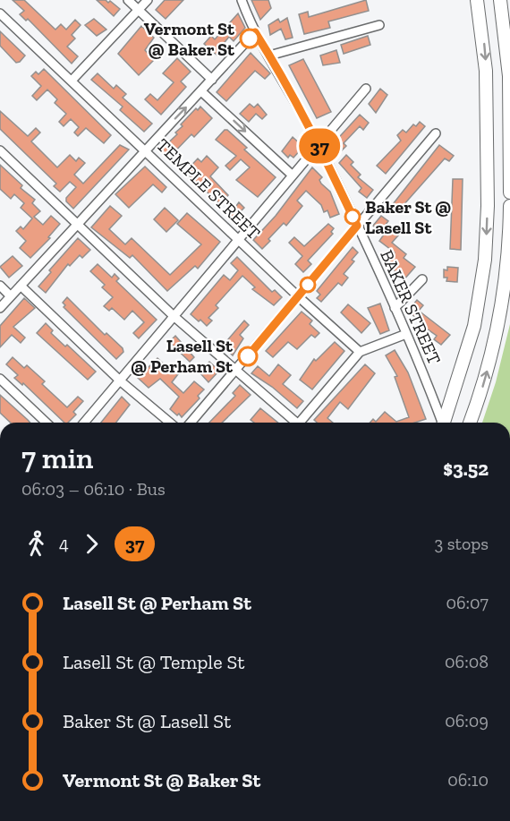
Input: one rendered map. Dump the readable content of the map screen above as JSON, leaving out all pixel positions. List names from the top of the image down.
{
  "streets": {
    "street": ["TEMPLE STREET", "BAKER STREET"]
  },
  "places": ["Vermont St @ Baker St", "Baker St @ Lasell St", "Lasell St @ Perham St"],
  "lines": ["bus line 37"],
  "page": {
    "on_map": "37",
    "heading": ["7 min", "06:03 – 06:10 · Bus", "$3.52"],
    "legs": ["4", "37", "3 stops"],
    "list": [
      {
        "name": "Lasell St @ Perham St",
        "value": "06:07"
      },
      {
        "name": "Lasell St @ Temple St",
        "value": "06:08"
      },
      {
        "name": "Baker St @ Lasell St",
        "value": "06:09"
      },
      {
        "name": "Vermont St @ Baker St",
        "value": "06:10"
      }
    ]
  }
}
